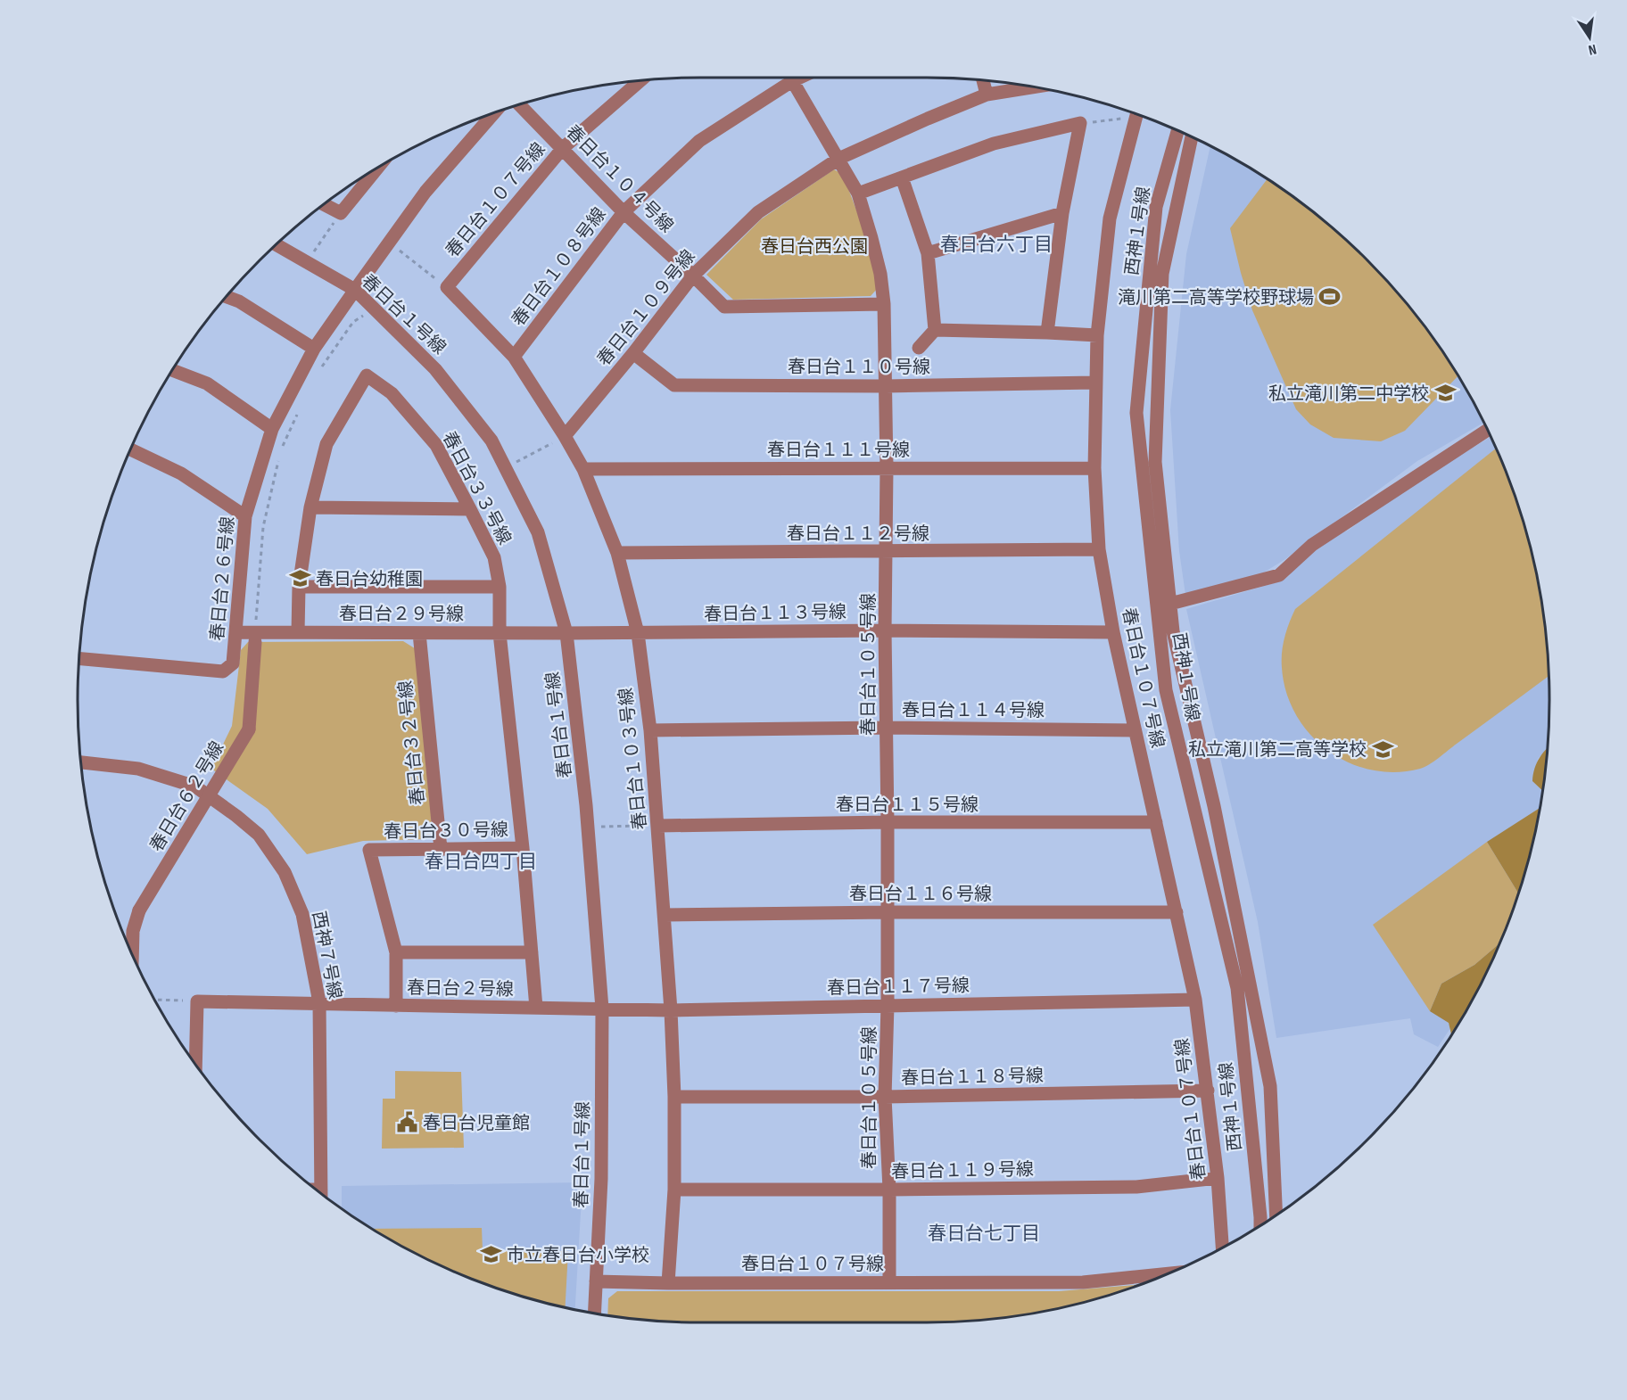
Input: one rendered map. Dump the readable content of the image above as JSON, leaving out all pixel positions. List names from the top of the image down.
{
  "streets": {
    "street": [
      "春日台１０４号線",
      "春日台１０７号線",
      "西神１号線",
      "春日台１０８号線",
      "春日台１０９号線",
      "春日台１号線",
      "春日台１１０号線",
      "春日台１１１号線",
      "春日台３３号線",
      "春日台１１２号線",
      "春日台２６号線",
      "春日台１１３号線",
      "春日台２９号線",
      "春日台１０５号線",
      "春日台１１４号線",
      "春日台３２号線",
      "春日台１０３号線",
      "春日台６２号線",
      "春日台１１５号線",
      "春日台３０号線",
      "春日台１１６号線",
      "西神７号線",
      "春日台１１７号線",
      "春日台２号線",
      "春日台１１８号線",
      "春日台１１９号線"
    ]
  },
  "crossings": [
    ["春日台１０４号線", "春日台１０７号線"],
    ["春日台１０４号線", "春日台１０８号線"],
    ["春日台１０４号線", "春日台１０９号線"],
    ["春日台１０４号線", "春日台１０５号線"],
    ["春日台１０７号線", "春日台１号線"],
    ["春日台１０７号線", "春日台１１０号線"],
    ["春日台１０７号線", "春日台１１１号線"],
    ["春日台１０７号線", "春日台１１２号線"],
    ["春日台１０７号線", "春日台１１３号線"],
    ["春日台１０７号線", "春日台１０５号線"],
    ["春日台１０７号線", "春日台１１４号線"],
    ["春日台１０７号線", "春日台１０３号線"],
    ["春日台１０７号線", "春日台１１５号線"],
    ["春日台１０７号線", "春日台１１６号線"],
    ["春日台１０７号線", "春日台１１７号線"],
    ["春日台１０７号線", "春日台１１８号線"],
    ["春日台１０７号線", "春日台１１９号線"],
    ["春日台１０８号線", "春日台１０３号線"],
    ["春日台１０９号線", "春日台１１０号線"],
    ["春日台１０９号線", "春日台１０５号線"],
    ["春日台１０９号線", "春日台１０３号線"],
    ["春日台１号線", "春日台２６号線"],
    ["春日台１号線", "春日台１１３号線"],
    ["春日台１号線", "春日台２９号線"],
    ["春日台１号線", "春日台１１７号線"],
    ["春日台１号線", "春日台２号線"],
    ["春日台１１０号線", "春日台１０５号線"],
    ["春日台１１１号線", "春日台１０５号線"],
    ["春日台１１１号線", "春日台１０３号線"],
    ["春日台３３号線", "春日台２９号線"],
    ["春日台３３号線", "春日台３０号線"],
    ["春日台３３号線", "春日台２号線"],
    ["春日台１１２号線", "春日台１０５号線"],
    ["春日台１１２号線", "春日台１０３号線"],
    ["春日台２６号線", "春日台２９号線"],
    ["春日台１１３号線", "春日台２９号線"],
    ["春日台１１３号線", "春日台１０５号線"],
    ["春日台１１３号線", "春日台１０３号線"],
    ["春日台２９号線", "春日台３２号線"],
    ["春日台２９号線", "春日台６２号線"],
    ["春日台１０５号線", "春日台１１４号線"],
    ["春日台１０５号線", "春日台１１５号線"],
    ["春日台１０５号線", "春日台１１６号線"],
    ["春日台１０５号線", "春日台１１７号線"],
    ["春日台１０５号線", "春日台１１８号線"],
    ["春日台１０５号線", "春日台１１９号線"],
    ["春日台１１４号線", "春日台１０３号線"],
    ["春日台３２号線", "春日台３０号線"],
    ["春日台１０３号線", "春日台１１５号線"],
    ["春日台１０３号線", "春日台１１６号線"],
    ["春日台１０３号線", "春日台１１７号線"],
    ["春日台１０３号線", "春日台１１８号線"],
    ["春日台１０３号線", "春日台１１９号線"],
    ["春日台３０号線", "春日台２号線"],
    ["西神７号線", "春日台２号線"],
    ["春日台１１７号線", "春日台２号線"]
  ],
  "districts": ["春日台六丁目", "春日台四丁目", "春日台七丁目"],
  "parks": ["春日台西公園"],
  "places": {
    "sports": ["滝川第二高等学校野球場"],
    "school or university": [
      "私立滝川第二中学校",
      "春日台幼稚園",
      "私立滝川第二高等学校",
      "市立春日台小学校"
    ],
    "public building": ["春日台児童館"]
  },
  "north": "bottom"
}
